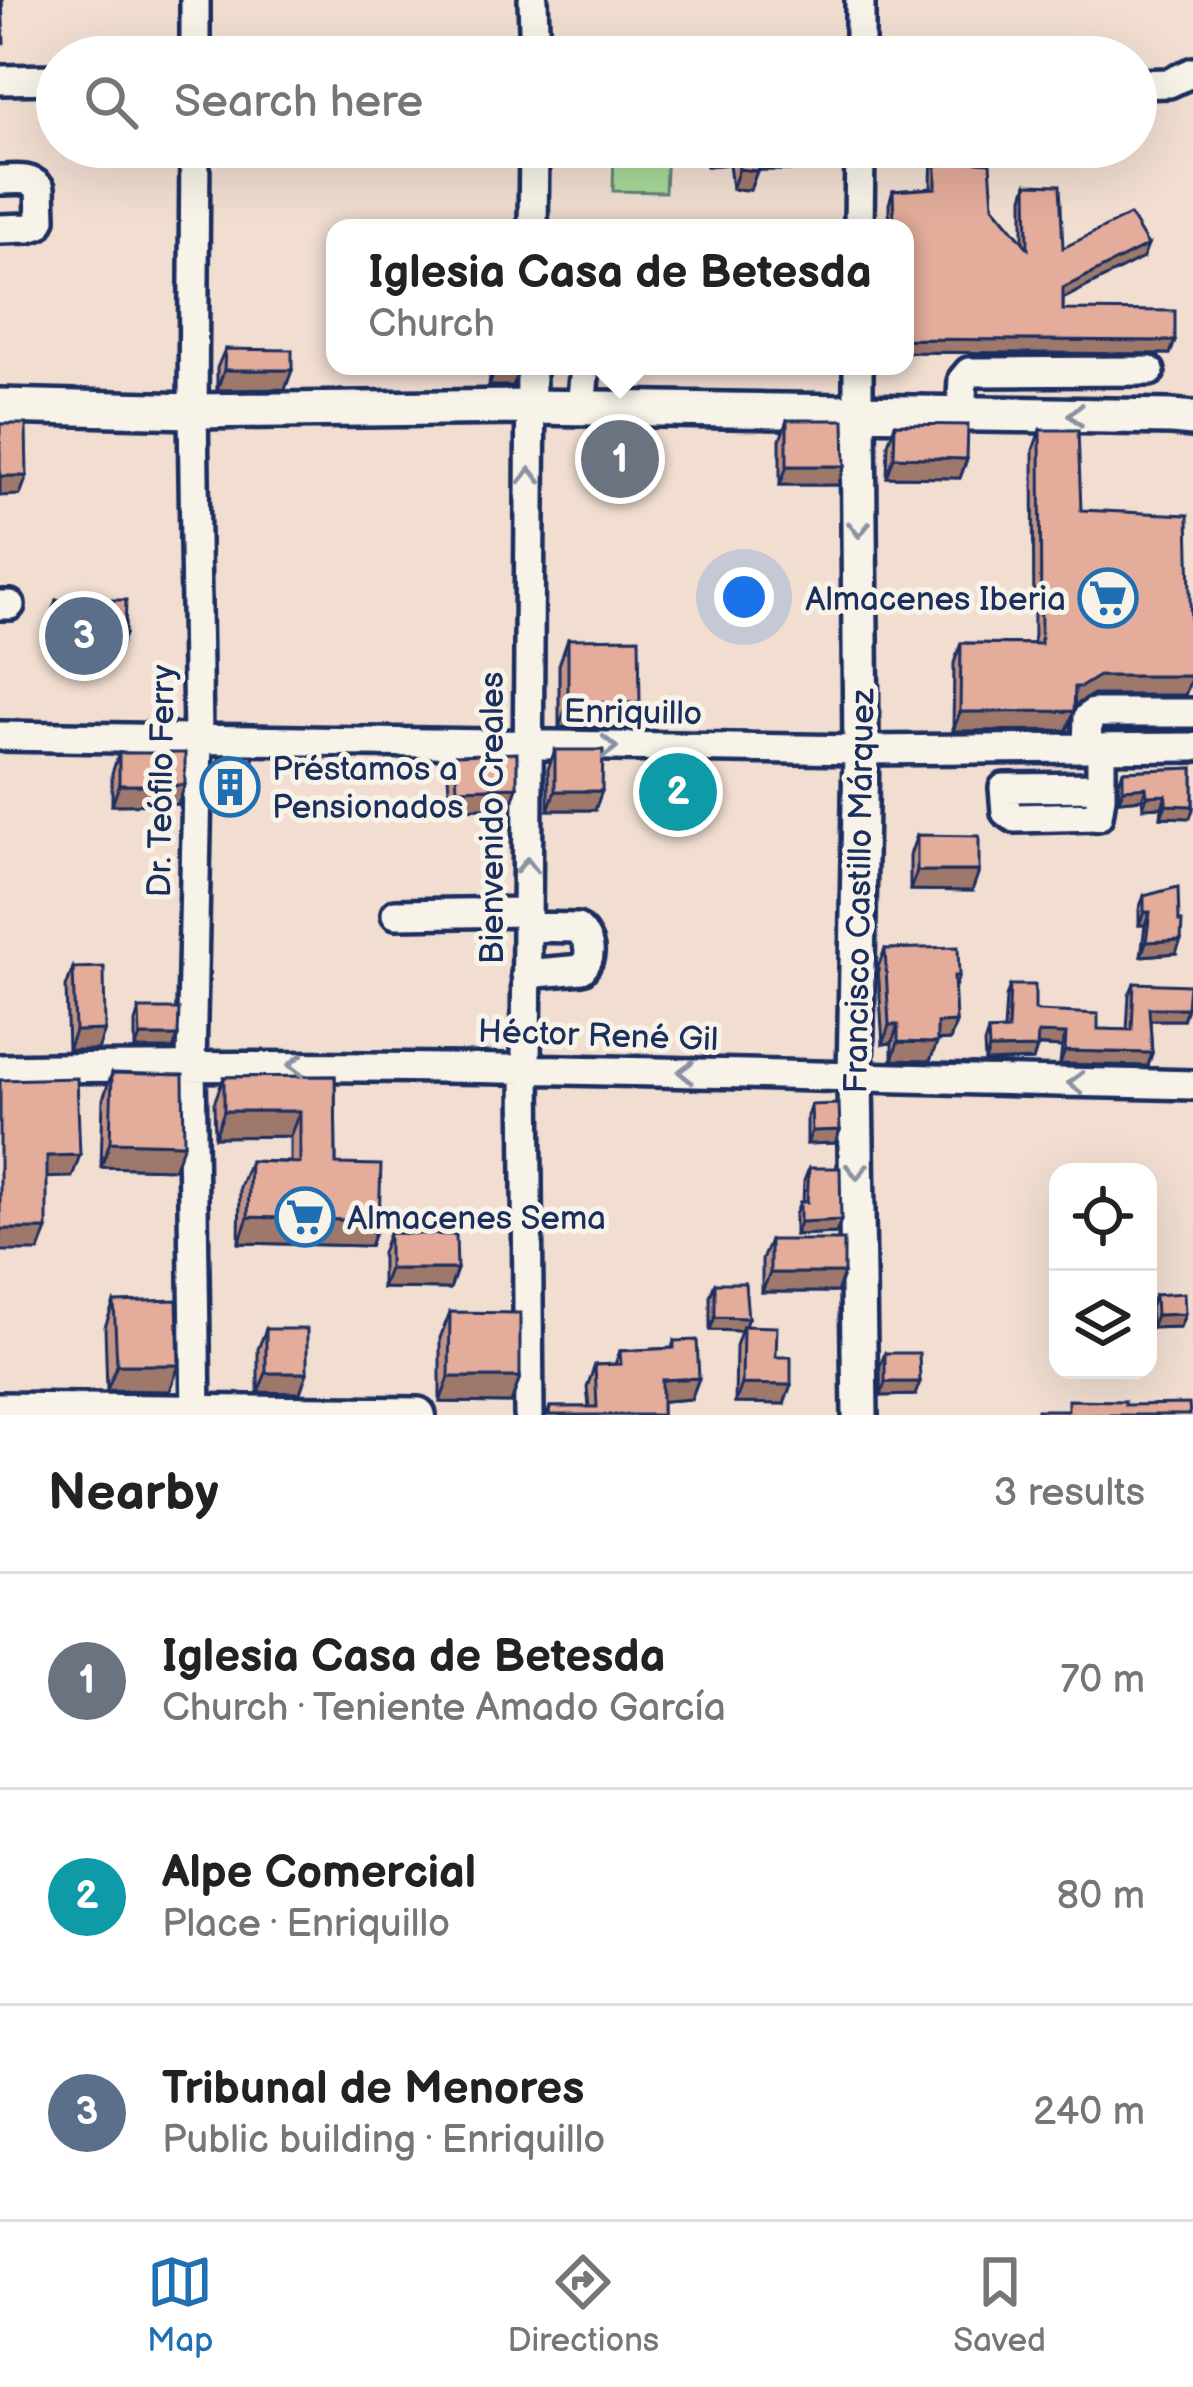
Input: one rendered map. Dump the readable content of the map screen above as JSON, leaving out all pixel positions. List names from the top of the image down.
{
  "streets": {
    "main road": ["Francisco Castillo Márquez"],
    "street": [
      "Enriquillo",
      "Dr. Teófilo Ferry",
      "Bienvenido Creales",
      "Héctor René Gil"
    ]
  },
  "crossings": [
    ["Enriquillo", "Dr. Teófilo Ferry"],
    ["Enriquillo", "Bienvenido Creales"],
    ["Enriquillo", "Francisco Castillo Márquez"],
    ["Dr. Teófilo Ferry", "Héctor René Gil"],
    ["Bienvenido Creales", "Héctor René Gil"],
    ["Francisco Castillo Márquez", "Héctor René Gil"]
  ],
  "one_way": ["Bienvenido Creales", "Francisco Castillo Márquez", "Héctor René Gil"],
  "places": {
    "supermarket": ["Almacenes Iberia", "Almacenes Sema"],
    "building": ["Préstamos a Pensionados"]
  },
  "page": {
    "search": "Search here",
    "popup": ["Iglesia Casa de Betesda", "Church"],
    "pins": ["1", "3", "2"],
    "heading": ["Nearby", "3 results"],
    "list": [
      {
        "mark": "1",
        "name": "Iglesia Casa de Betesda",
        "note": "Church · Teniente Amado García",
        "value": "70 m"
      },
      {
        "mark": "2",
        "name": "Alpe Comercial",
        "note": "Place · Enriquillo",
        "value": "80 m"
      },
      {
        "mark": "3",
        "name": "Tribunal de Menores",
        "note": "Public building · Enriquillo",
        "value": "240 m"
      }
    ],
    "nav": ["Map", "Directions", "Saved"]
  }
}
